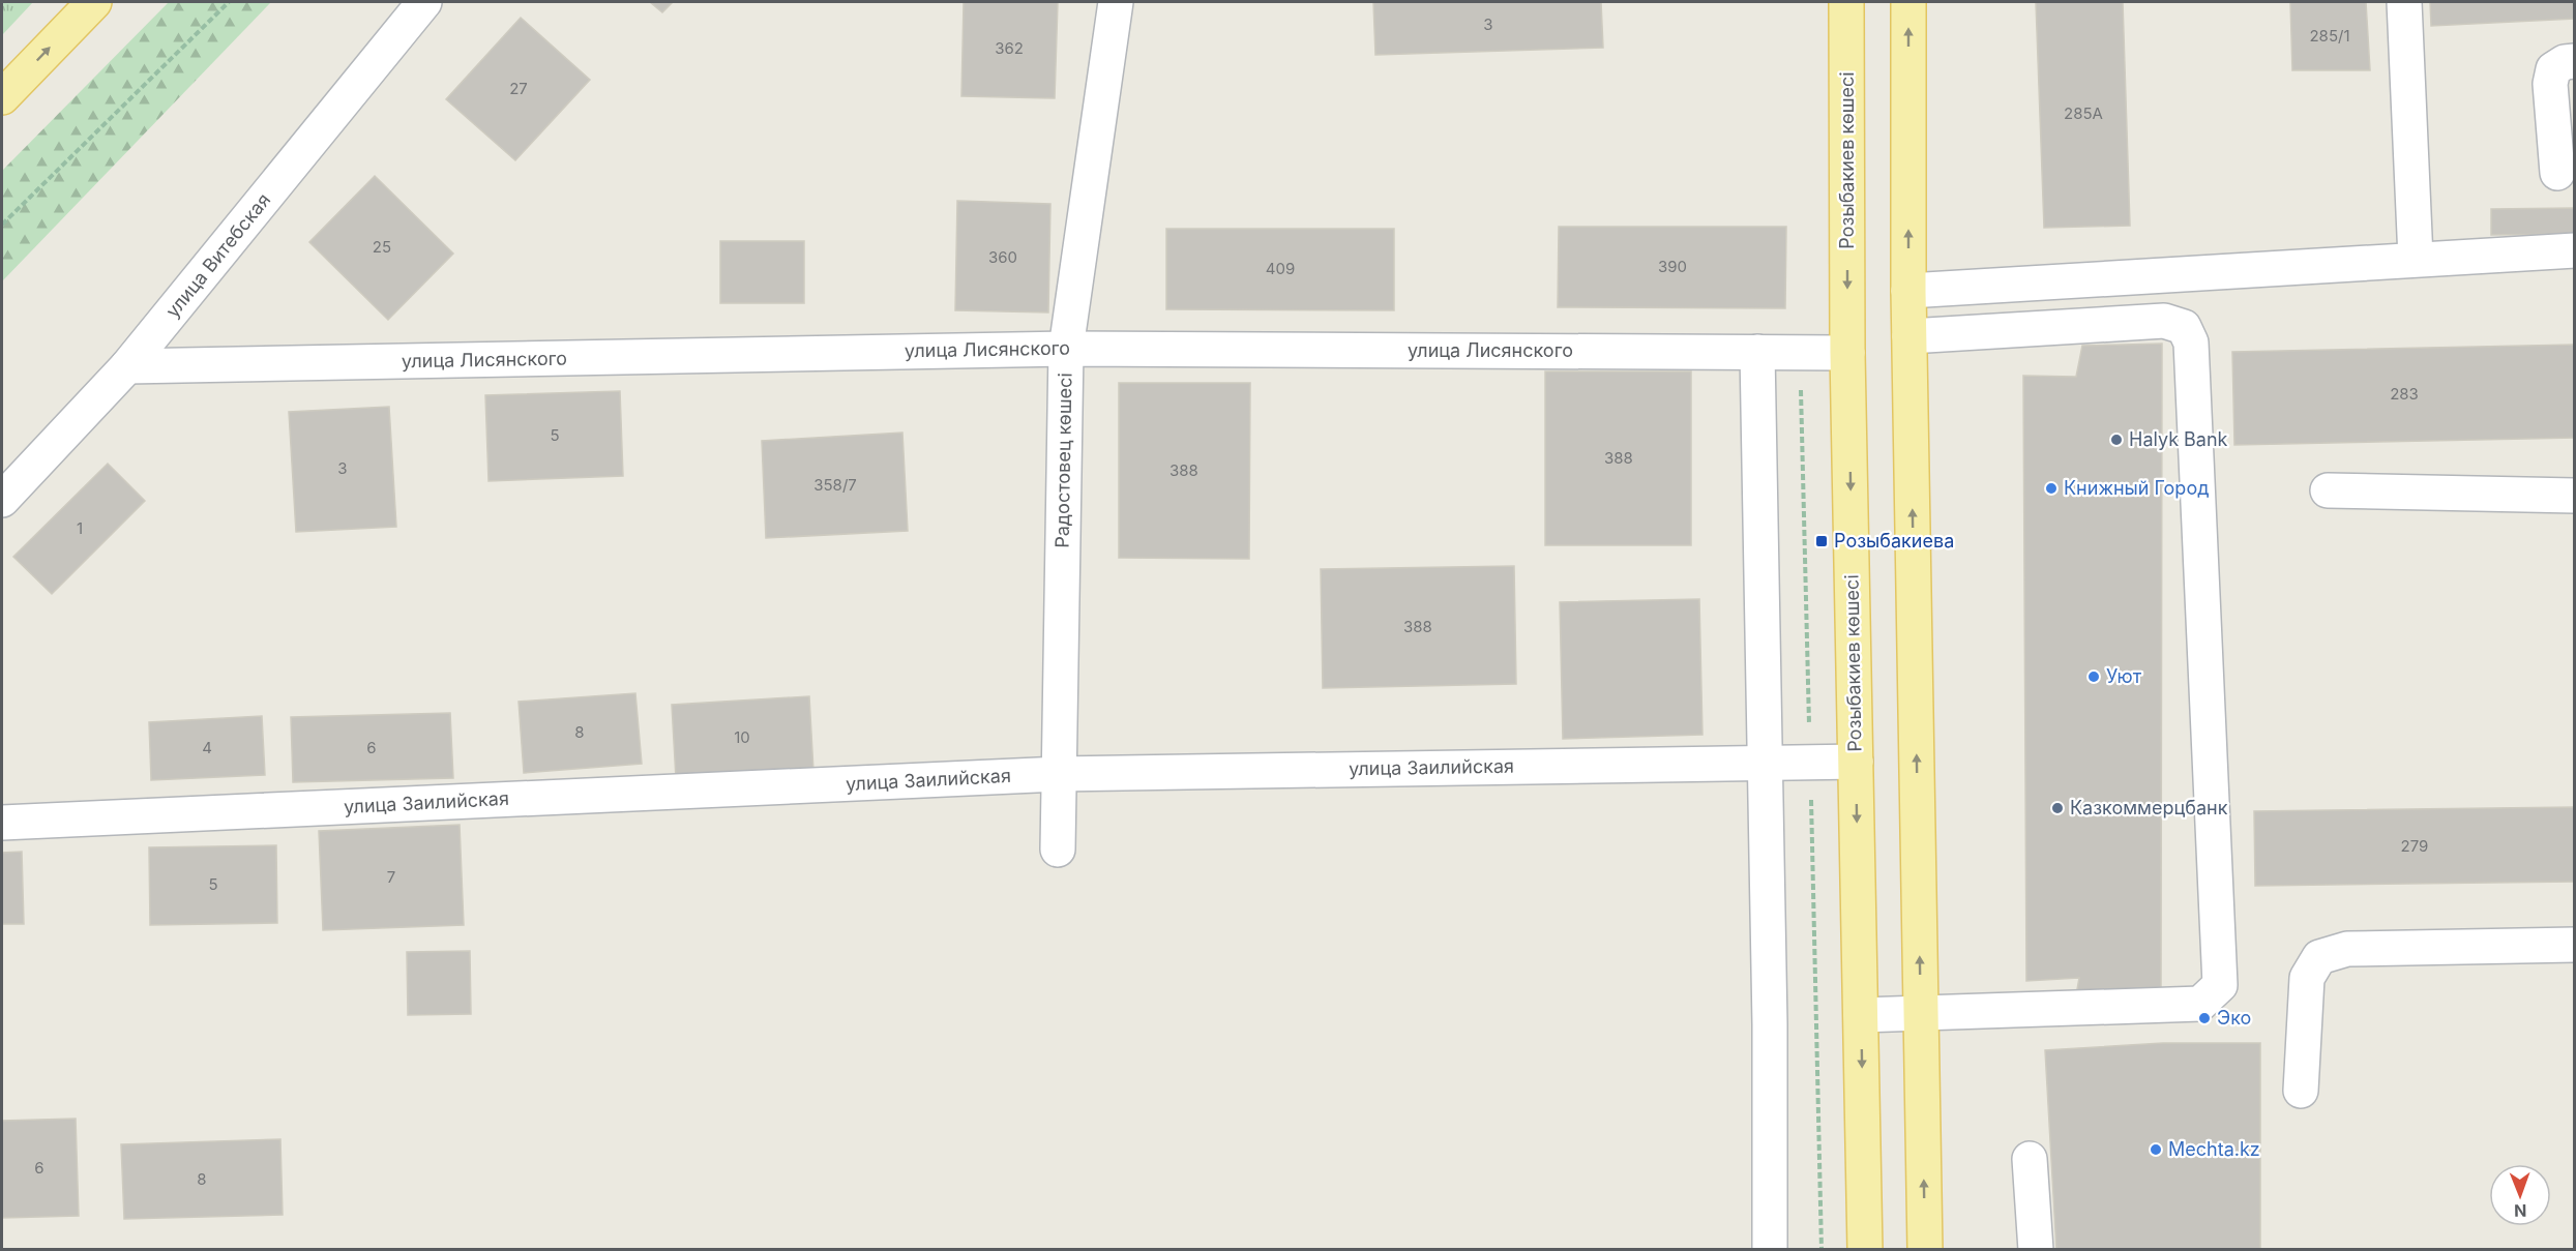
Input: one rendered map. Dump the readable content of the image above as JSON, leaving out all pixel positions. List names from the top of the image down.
{
  "streets": {
    "main road": ["Розыбакиев көшесі"],
    "street": [
      "улица Витебская",
      "улица Лисянского",
      "Радостовец көшесі",
      "улица Заилийская"
    ]
  },
  "crossings": [
    ["Розыбакиев көшесі", "улица Лисянского"],
    ["Розыбакиев көшесі", "улица Заилийская"],
    ["улица Витебская", "улица Лисянского"],
    ["улица Лисянского", "Радостовец көшесі"],
    ["Радостовец көшесі", "улица Заилийская"]
  ],
  "places": {
    "other": [
      "Halyk Bank",
      "Книжный Город",
      "Уют",
      "Казкоммерцбанк",
      "Эко",
      "Mechta.kz"
    ],
    "transit": ["Розыбакиева"]
  },
  "house_numbers": [
    "3",
    "285/1",
    "362",
    "27",
    "285А",
    "25",
    "360",
    "390",
    "409",
    "283",
    "5",
    "388",
    "3",
    "388",
    "358/7",
    "1",
    "388",
    "8",
    "10",
    "4",
    "6",
    "279",
    "7",
    "5",
    "6",
    "8"
  ],
  "north": "bottom"
}
